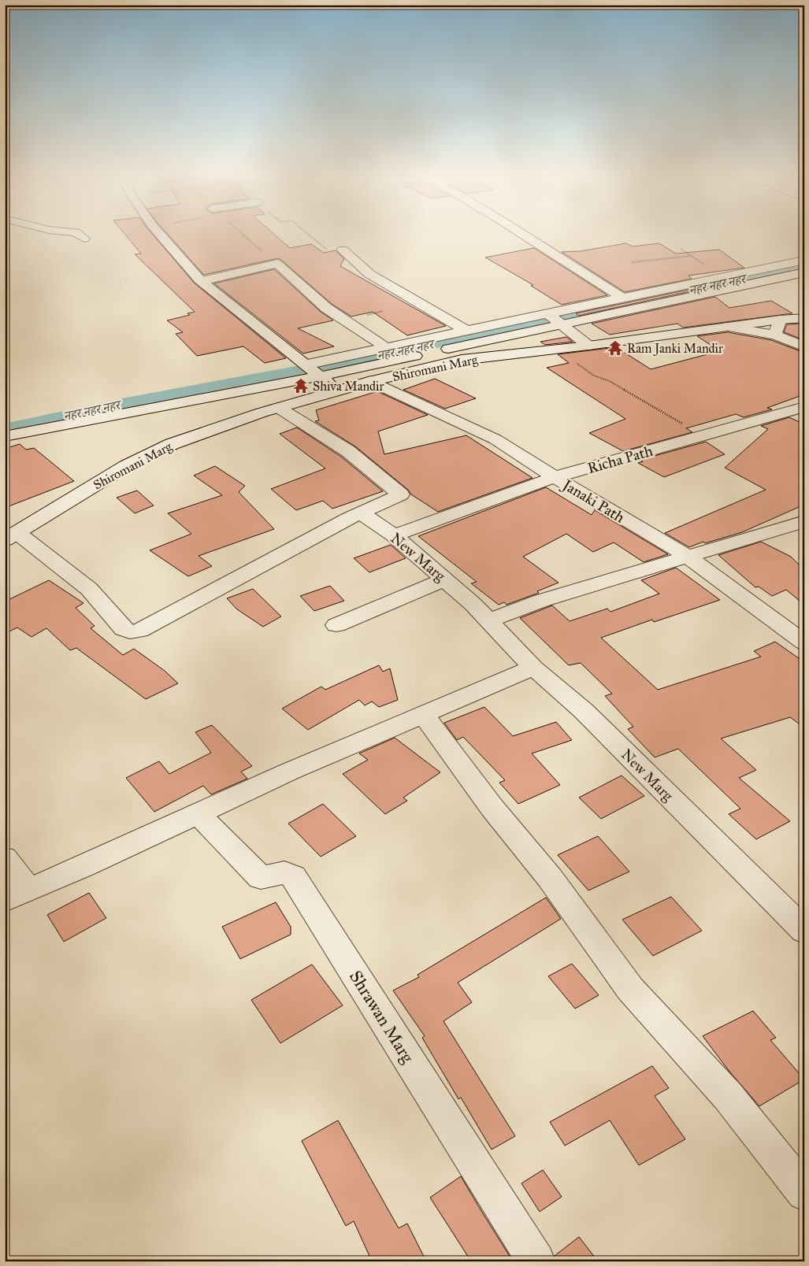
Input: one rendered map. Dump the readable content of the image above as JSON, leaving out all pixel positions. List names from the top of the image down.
{
  "streets": {
    "street": [
      "Shiromani Marg",
      "Richa Path",
      "Janaki Path",
      "New Marg",
      "Shrawan Marg"
    ]
  },
  "crossings": [
    ["Shiromani Marg", "Janaki Path"],
    ["Richa Path", "Janaki Path"],
    ["Richa Path", "New Marg"]
  ],
  "water": ["नहर नहर नहर"],
  "places": {
    "temple": ["Ram Janki Mandir", "Shiva Mandir"]
  }
}
